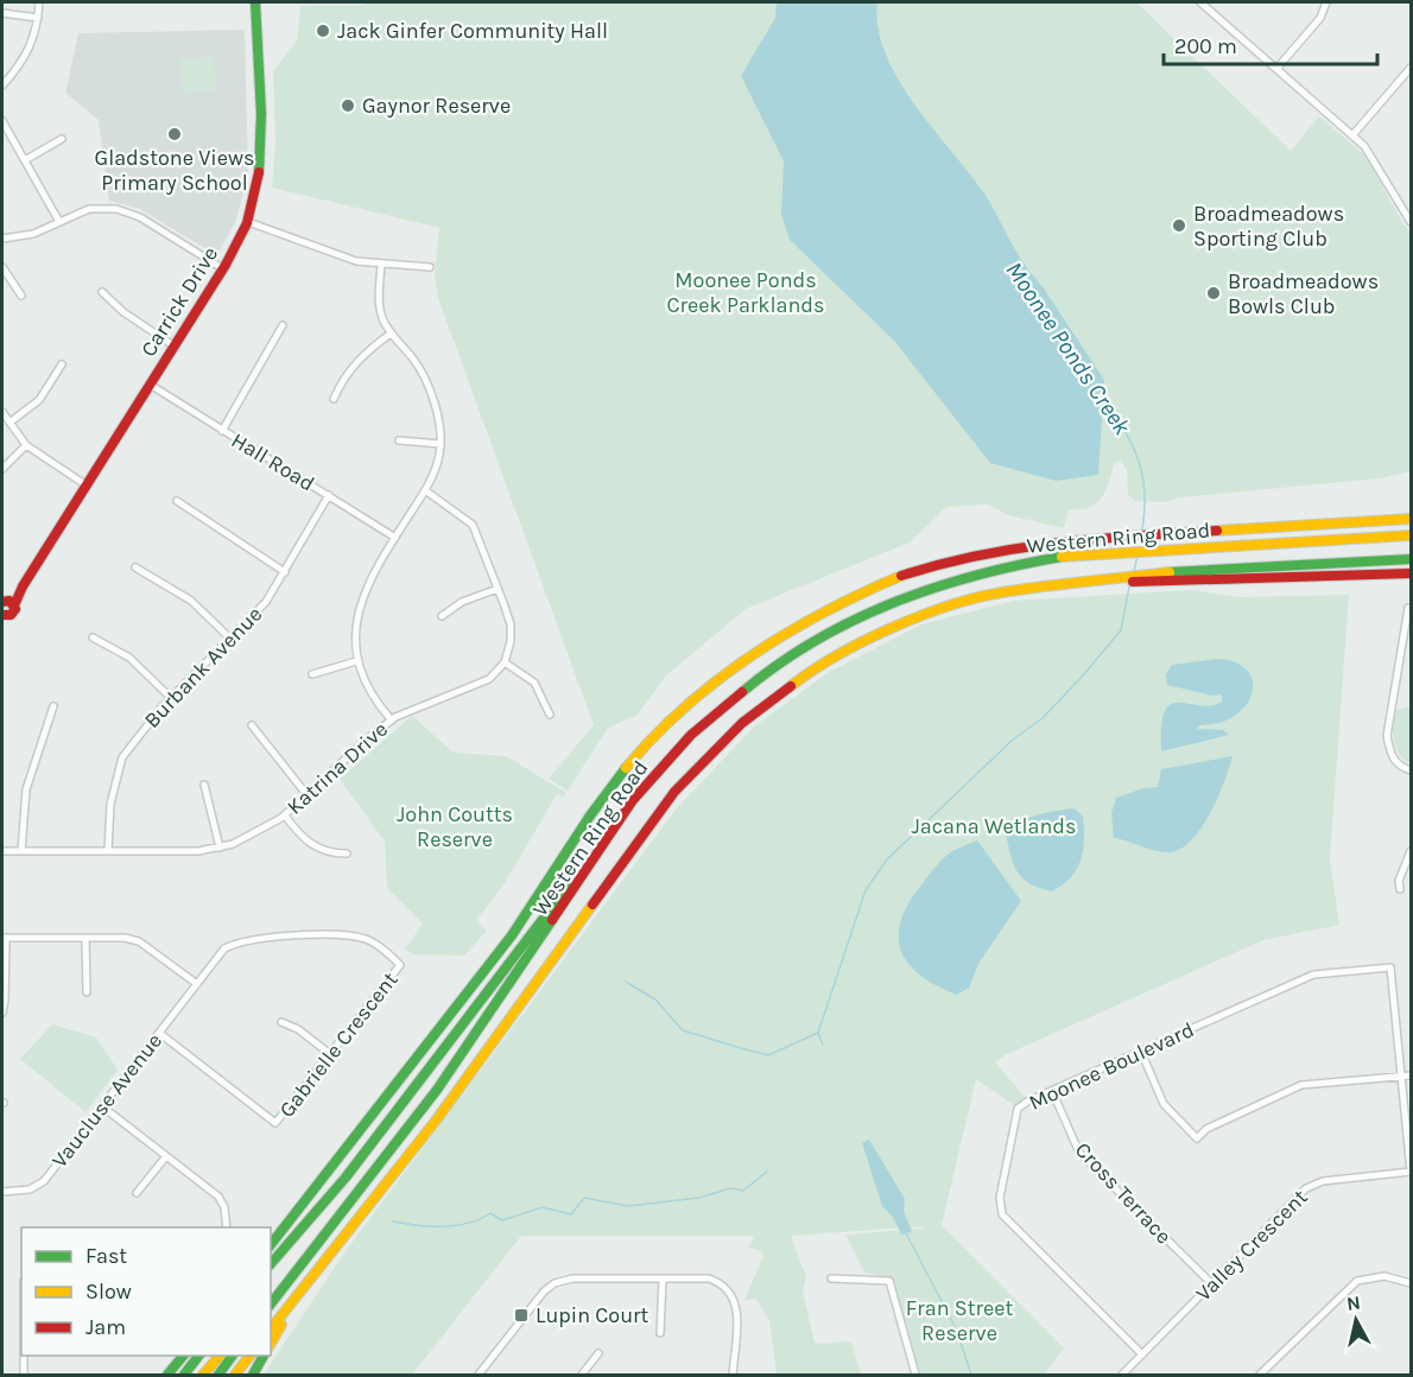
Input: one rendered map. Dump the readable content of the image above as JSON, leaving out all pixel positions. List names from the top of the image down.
{
  "streets": {
    "main road": ["Carrick Drive", "Western Ring Road"],
    "street": [
      "Hall Road",
      "Burbank Avenue",
      "Katrina Drive",
      "Gabrielle Crescent",
      "Moonee Boulevard",
      "Vaucluse Avenue",
      "Cross Terrace",
      "Valley Crescent"
    ]
  },
  "crossings": [
    ["Carrick Drive", "Hall Road"],
    ["Hall Road", "Burbank Avenue"],
    ["Burbank Avenue", "Katrina Drive"],
    ["Gabrielle Crescent", "Vaucluse Avenue"],
    ["Moonee Boulevard", "Cross Terrace"],
    ["Moonee Boulevard", "Valley Crescent"],
    ["Cross Terrace", "Valley Crescent"]
  ],
  "water": ["Moonee Ponds Creek"],
  "parks": [
    "Moonee Ponds Creek Parklands",
    "John Coutts Reserve",
    "Jacana Wetlands",
    "Fran Street Reserve"
  ],
  "places": {
    "other": [
      "Jack Ginfer Community Hall",
      "Gaynor Reserve",
      "Gladstone Views Primary School",
      "Broadmeadows Sporting Club",
      "Broadmeadows Bowls Club"
    ],
    "transit": ["Lupin Court"]
  },
  "legend": ["Fast", "Slow", "Jam"],
  "scale_bar": "200 m",
  "north": "top"
}
